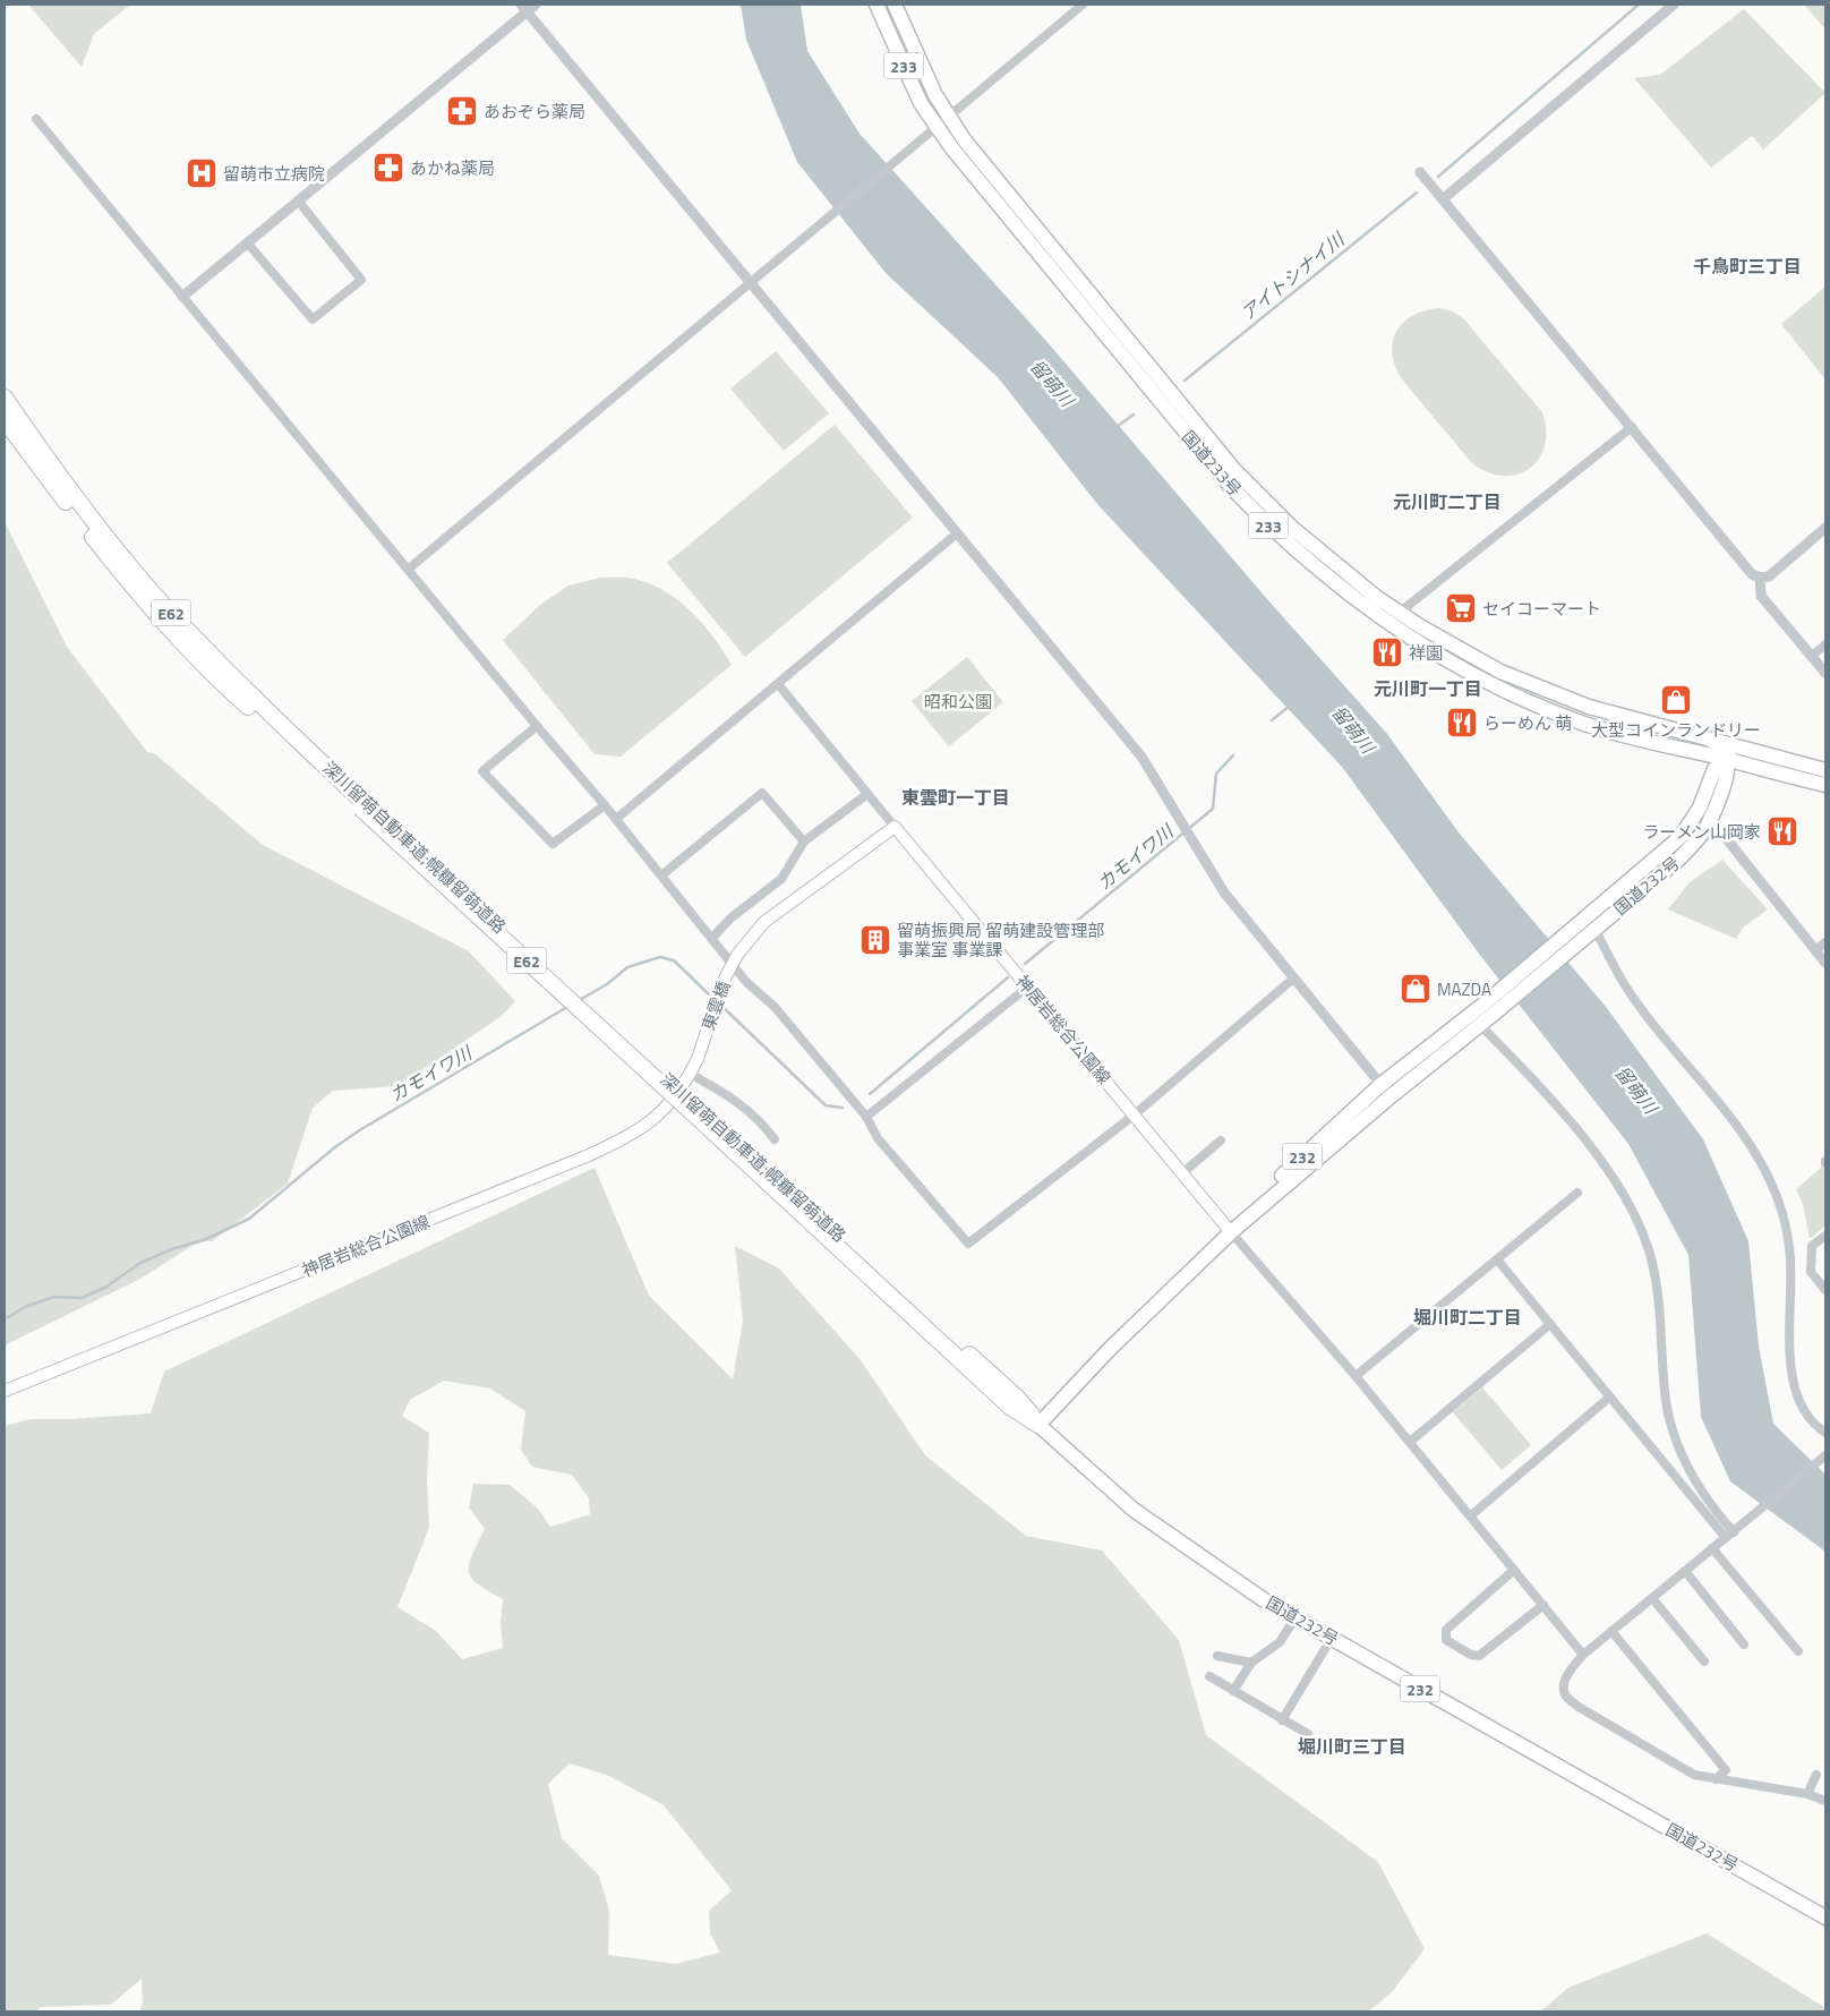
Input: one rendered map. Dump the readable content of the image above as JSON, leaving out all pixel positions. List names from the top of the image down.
{
  "streets": {
    "highway": [
      "233",
      "国道233号",
      "E62",
      "深川留萌自動車道;幌糠留萌道路",
      "国道232号",
      "232"
    ],
    "main road": ["東雲橋", "神居岩総合公園線"]
  },
  "crossings": [
    ["国道233号", "国道232号"],
    ["深川留萌自動車道;幌糠留萌道路", "国道232号"],
    ["国道232号", "神居岩総合公園線"],
    ["東雲橋", "神居岩総合公園線"]
  ],
  "districts": [
    "千鳥町三丁目",
    "元川町二丁目",
    "元川町一丁目",
    "東雲町一丁目",
    "堀川町二丁目",
    "堀川町三丁目"
  ],
  "water": ["アイトシナイ川", "留萌川", "カモイワ川"],
  "parks": ["昭和公園"],
  "places": {
    "pharmacy": ["あおぞら薬局", "あかね薬局"],
    "hospital": ["留萌市立病院"],
    "supermarket": ["セイコーマート"],
    "restaurant": ["祥園", "らーめん 萌", "ラーメン山岡家"],
    "shop": ["大型コインランドリー", "MAZDA"],
    "building": ["留萌振興局 留萌建設管理部 事業室 事業課"]
  }
}
